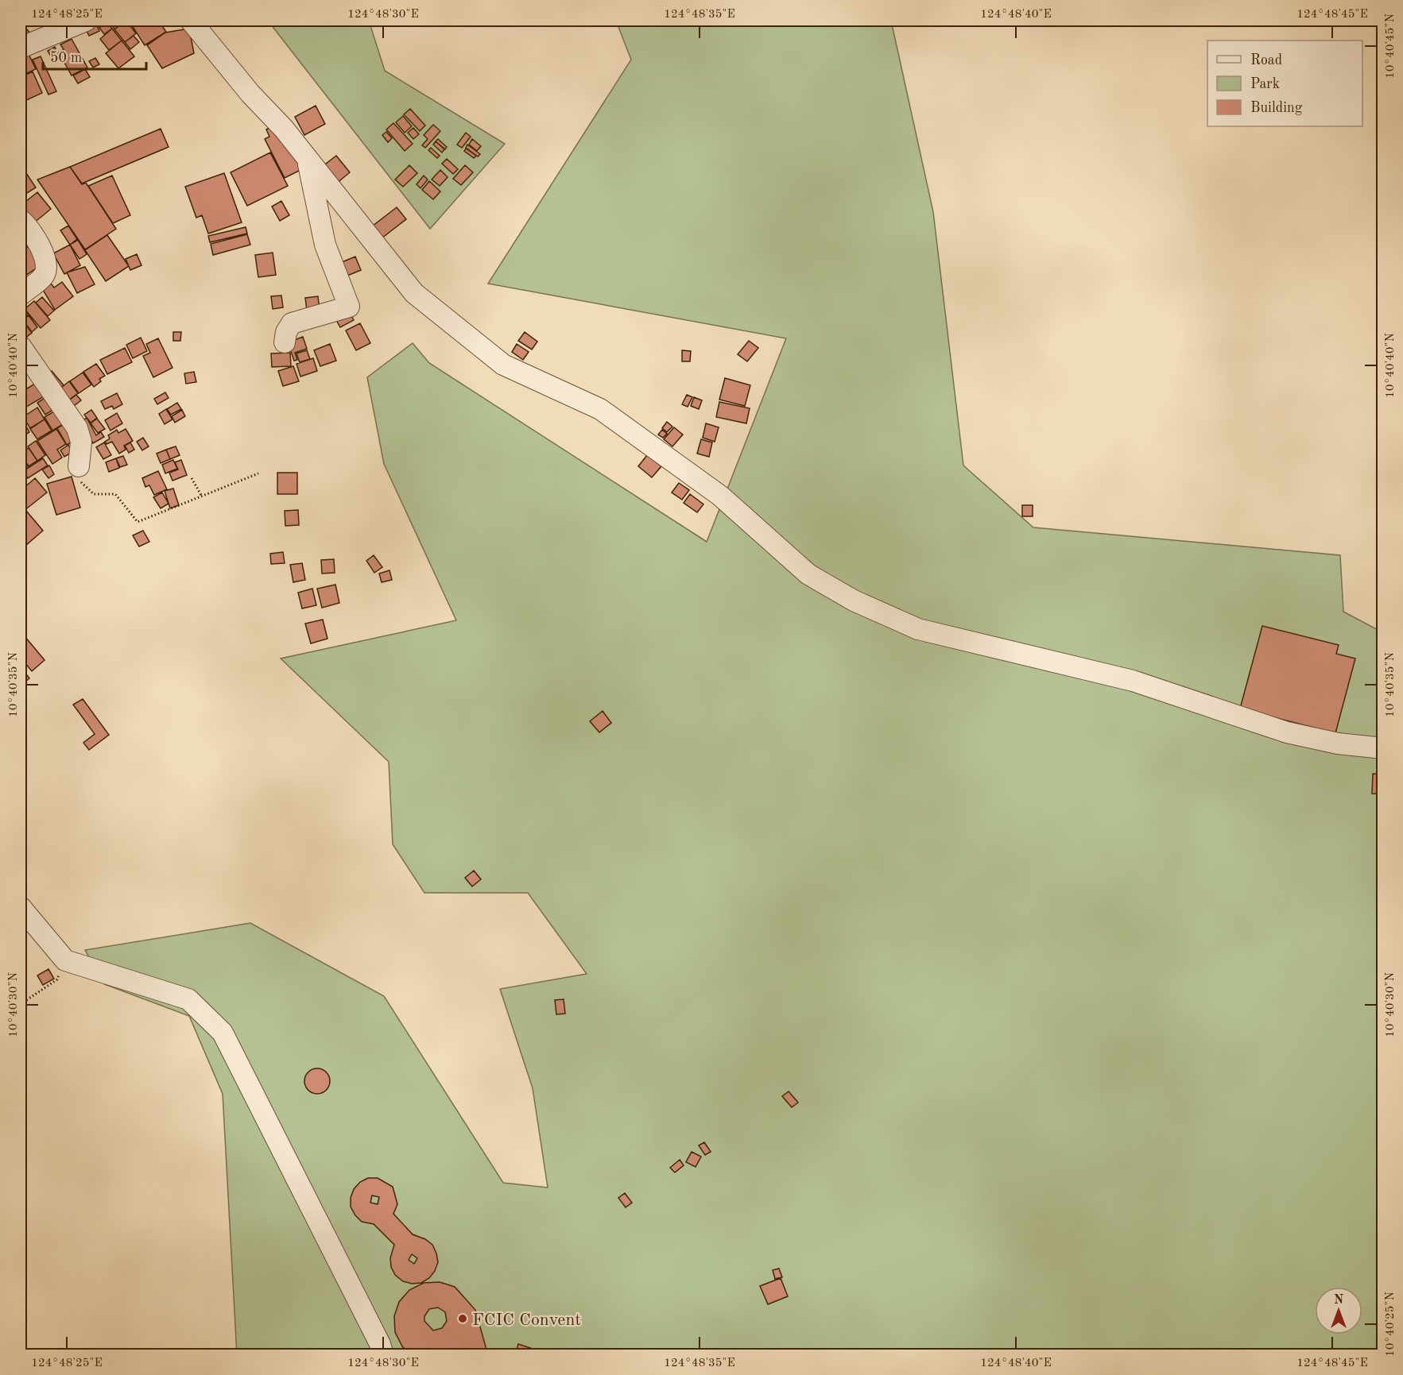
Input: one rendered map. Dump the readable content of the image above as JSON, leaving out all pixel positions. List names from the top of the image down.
{
  "places": ["FCIC Convent"],
  "legend": ["Road", "Park", "Building"],
  "scale_bar": "50 m",
  "north": "top",
  "coordinates": [
    "124°48'25\"E",
    "124°48'30\"E",
    "124°48'35\"E",
    "124°48'40\"E",
    "124°48'45\"E",
    "10°40'45\"N",
    "10°40'40\"N",
    "10°40'35\"N",
    "10°40'30\"N",
    "10°40'25\"N"
  ]
}
